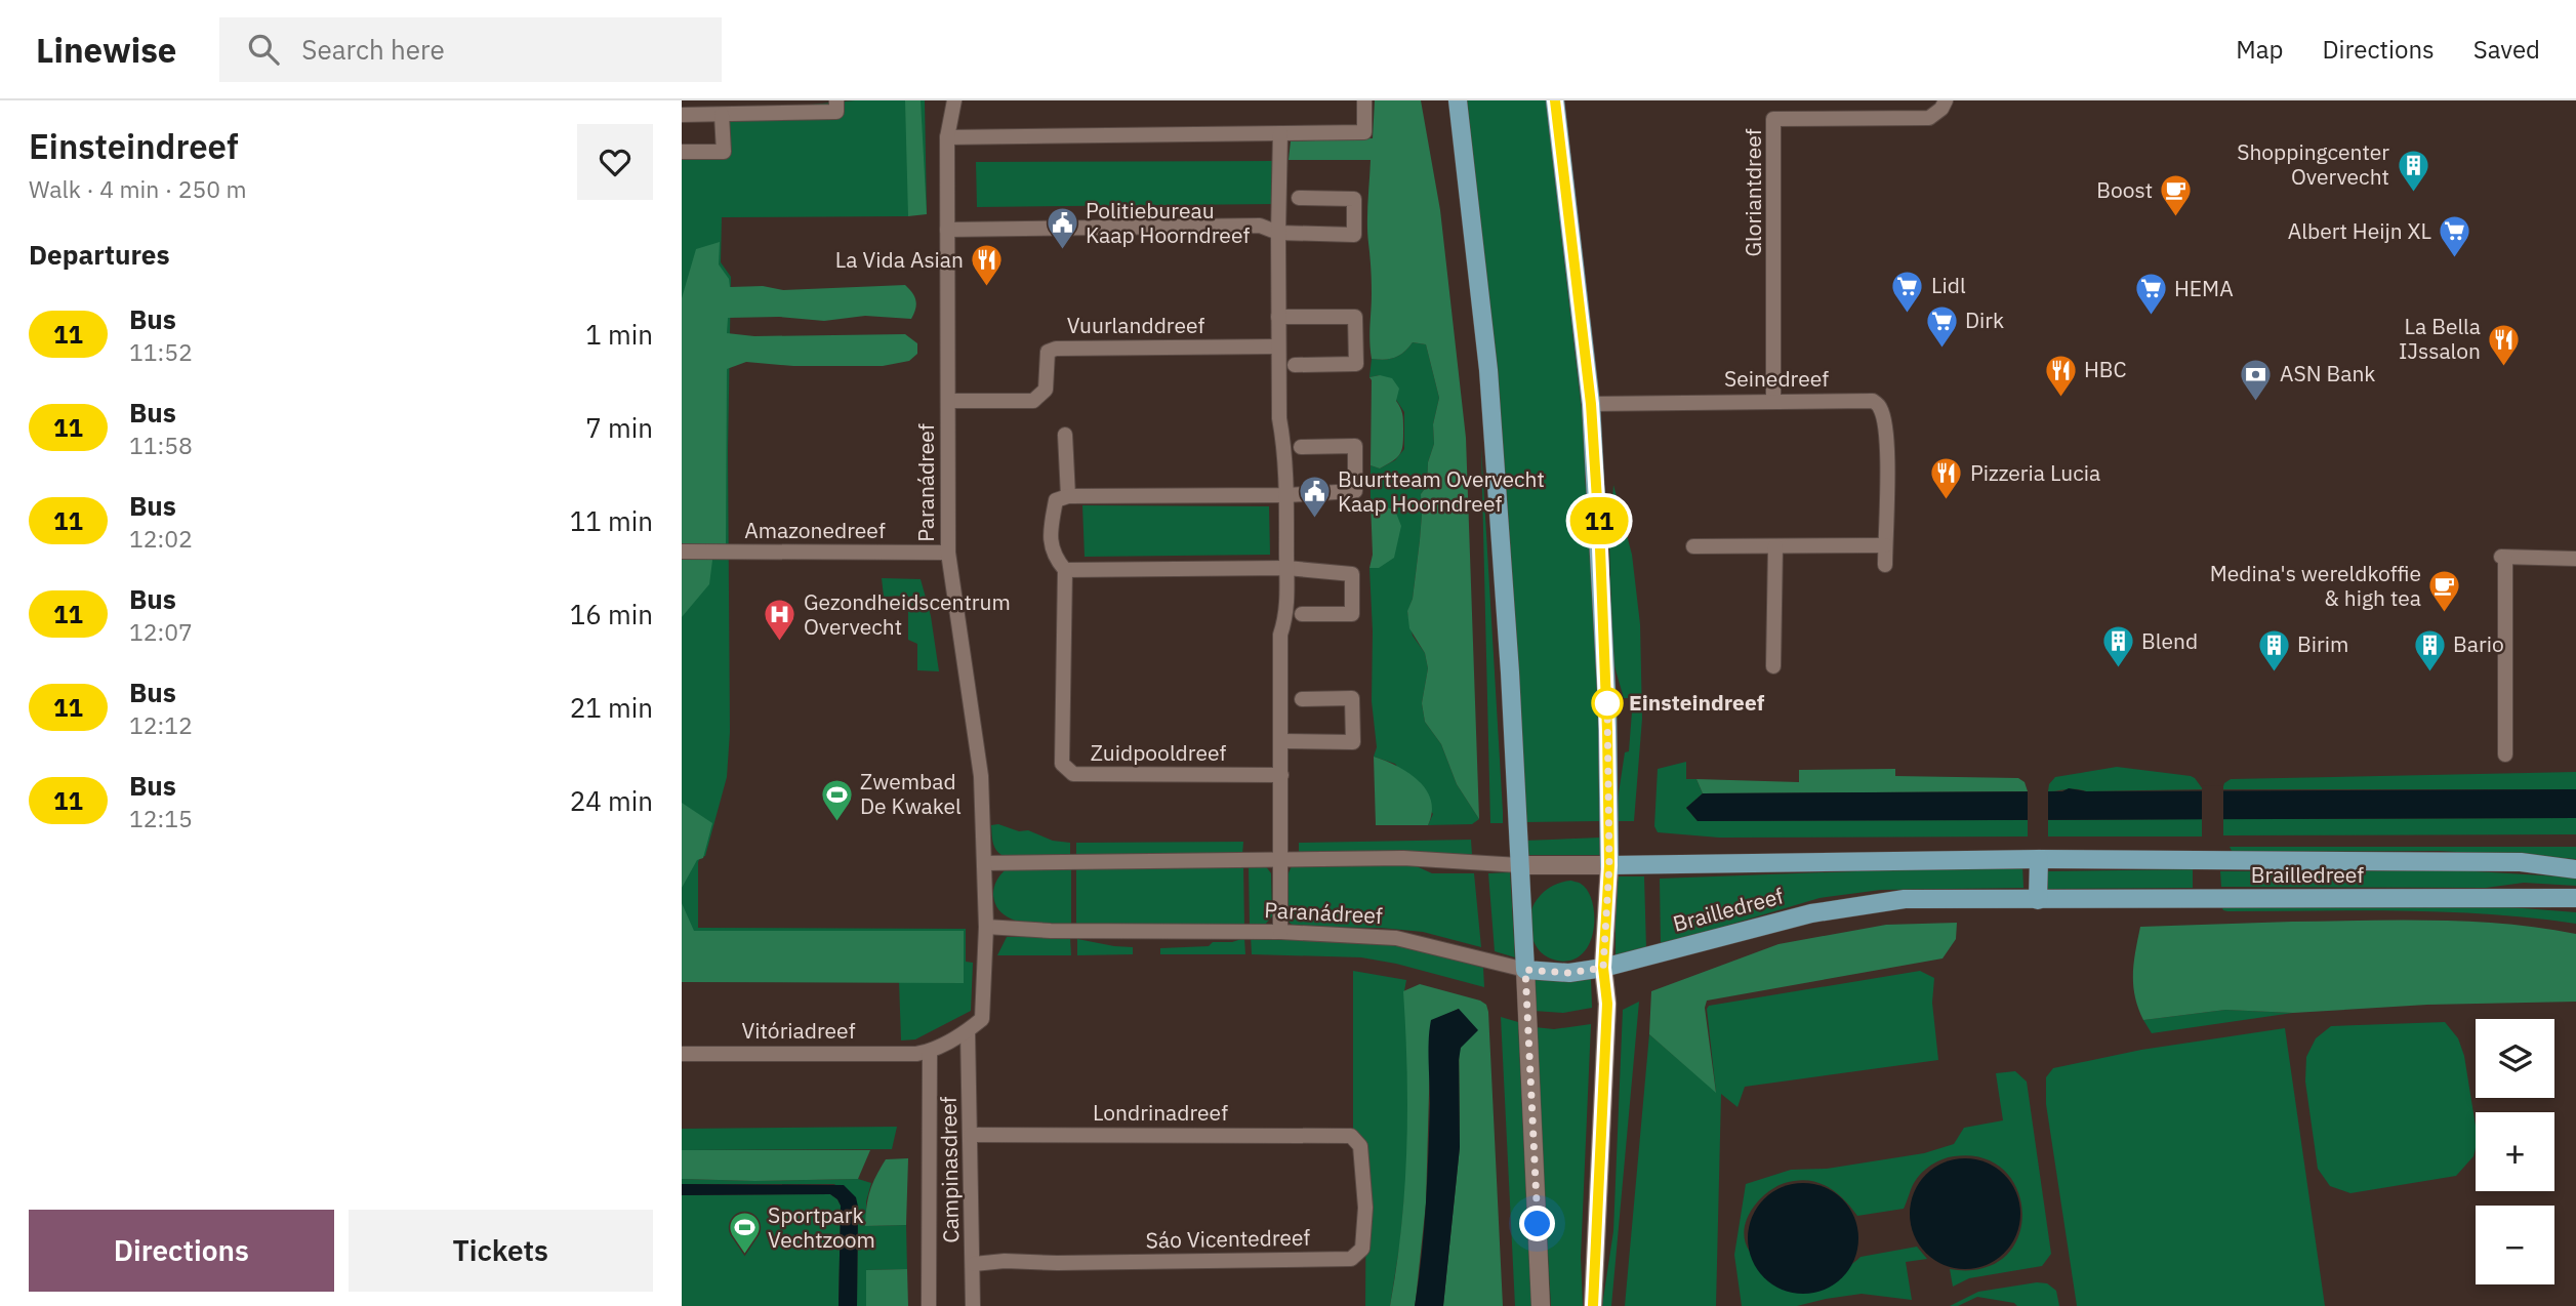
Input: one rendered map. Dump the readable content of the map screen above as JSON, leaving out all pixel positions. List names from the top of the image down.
{
  "streets": {
    "main road": ["Brailledreef"],
    "street": [
      "Gloriantdreef",
      "Vuurlanddreef",
      "Seinedreef",
      "Paranádreef",
      "Amazonedreef",
      "Zuidpooldreef",
      "Vitóriadreef",
      "Londrinadreef",
      "Campinasdreef",
      "Sáo Vicentedreef"
    ]
  },
  "crossings": [
    ["Gloriantdreef", "Seinedreef"],
    ["Vuurlanddreef", "Paranádreef"],
    ["Paranádreef", "Amazonedreef"],
    ["Paranádreef", "Brailledreef"],
    ["Paranádreef", "Campinasdreef"],
    ["Vitóriadreef", "Campinasdreef"],
    ["Londrinadreef", "Campinasdreef"],
    ["Londrinadreef", "Sáo Vicentedreef"],
    ["Campinasdreef", "Sáo Vicentedreef"]
  ],
  "places": {
    "building": [
      "Shoppingcenter Overvecht",
      "Blend",
      "Birim",
      "Bario"
    ],
    "cafe": ["Boost", "Medina's wereldkoffie & high tea"],
    "public building": ["Politiebureau Kaap Hoorndreef", "Buurtteam Overvecht Kaap Hoorndreef"],
    "supermarket": [
      "Albert Heijn XL",
      "Lidl",
      "HEMA",
      "Dirk"
    ],
    "restaurant": [
      "La Vida Asian",
      "La Bella IJssalon",
      "HBC",
      "Pizzeria Lucia"
    ],
    "bank": ["ASN Bank"],
    "hospital": ["Gezondheidscentrum Overvecht"],
    "other": ["Einsteindreef"],
    "sports": ["Zwembad De Kwakel", "Sportpark Vechtzoom"]
  },
  "lines": ["bus line 11"],
  "page": {
    "header": "Linewise",
    "search": "Search here",
    "nav": ["Map", "Directions", "Saved"],
    "heading": [
      ["Einsteindreef", "Walk · 4 min · 250 m"],
      "Departures"
    ],
    "on_map": "11",
    "list": [
      {
        "mark": "11",
        "name": "Bus",
        "note": "11:52",
        "value": "1 min"
      },
      {
        "mark": "11",
        "name": "Bus",
        "note": "11:58",
        "value": "7 min"
      },
      {
        "mark": "11",
        "name": "Bus",
        "note": "12:02",
        "value": "11 min"
      },
      {
        "mark": "11",
        "name": "Bus",
        "note": "12:07",
        "value": "16 min"
      },
      {
        "mark": "11",
        "name": "Bus",
        "note": "12:12",
        "value": "21 min"
      },
      {
        "mark": "11",
        "name": "Bus",
        "note": "12:15",
        "value": "24 min"
      }
    ],
    "map_buttons": ["+", "−"],
    "buttons": ["Directions", "Tickets"]
  }
}
